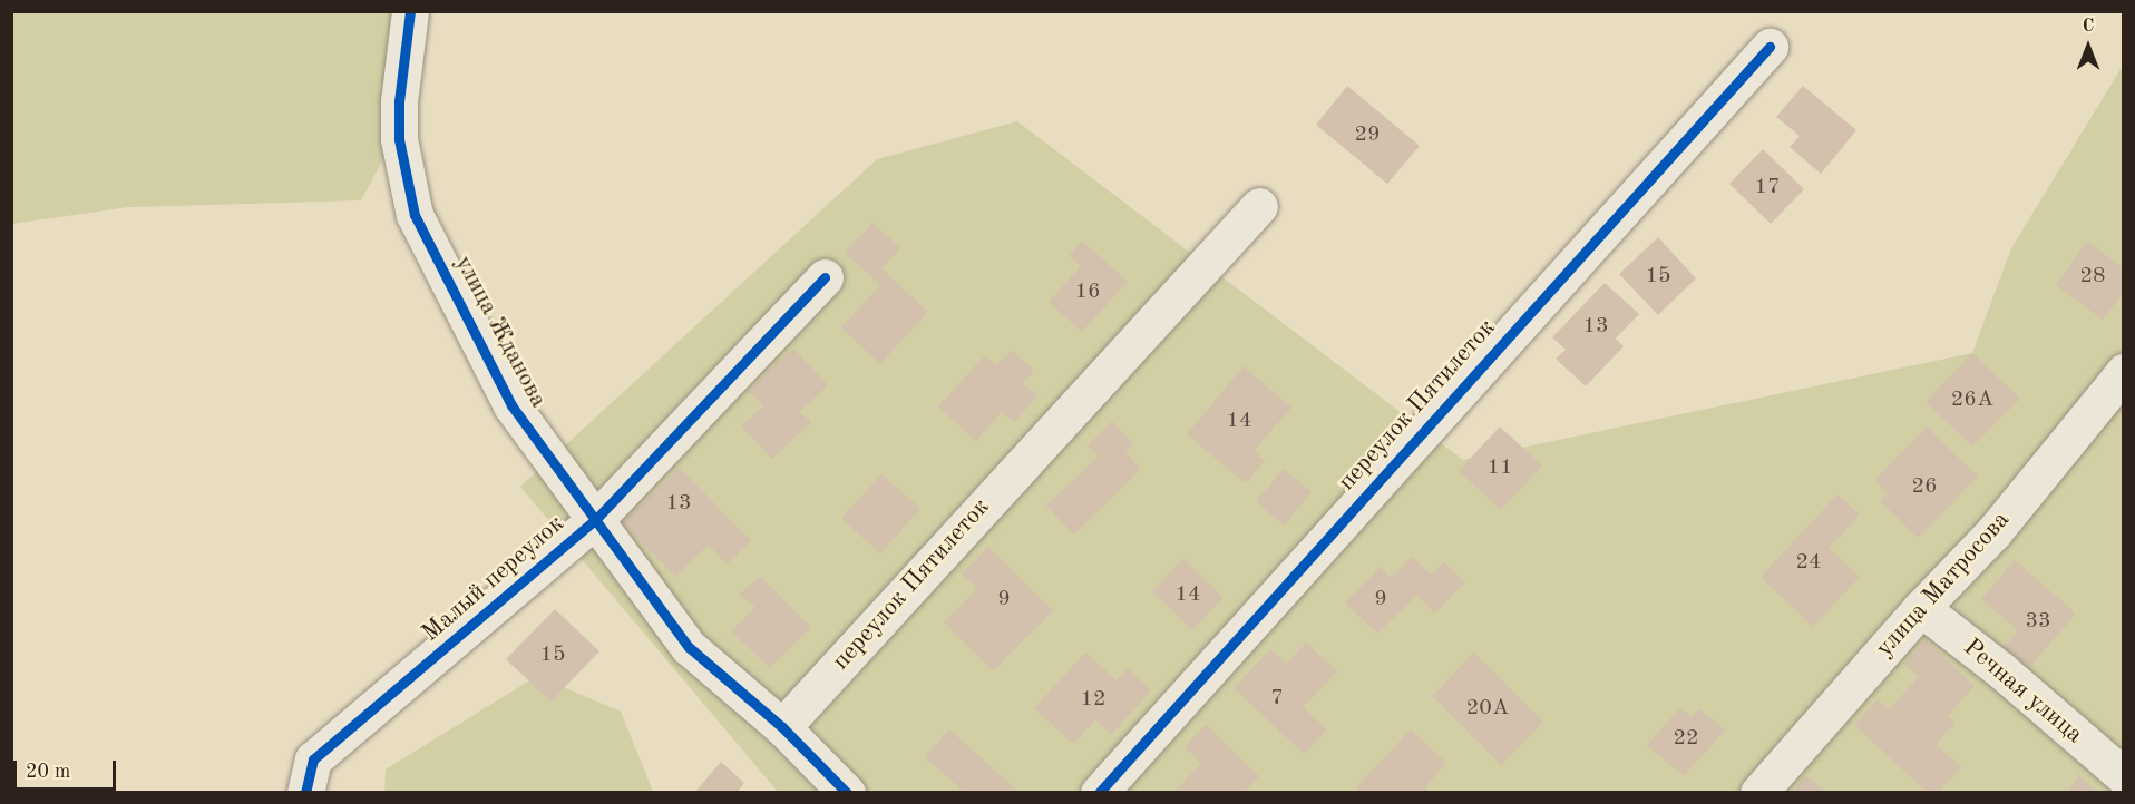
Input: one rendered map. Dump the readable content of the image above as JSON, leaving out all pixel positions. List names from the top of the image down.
{
  "streets": {
    "street": [
      "улица Жданова",
      "переулок Пятилеток",
      "Малый переулок",
      "улица Матросова",
      "Речная улица"
    ]
  },
  "crossings": [
    ["улица Жданова", "переулок Пятилеток"],
    ["улица Жданова", "Малый переулок"],
    ["улица Матросова", "Речная улица"]
  ],
  "house_numbers": [
    "29",
    "17",
    "15",
    "28",
    "16",
    "13",
    "26А",
    "14",
    "11",
    "26",
    "13",
    "24",
    "14",
    "9",
    "9",
    "33",
    "15",
    "7",
    "12",
    "20А",
    "22"
  ],
  "scale_bar": "20 m",
  "north": "top"
}
